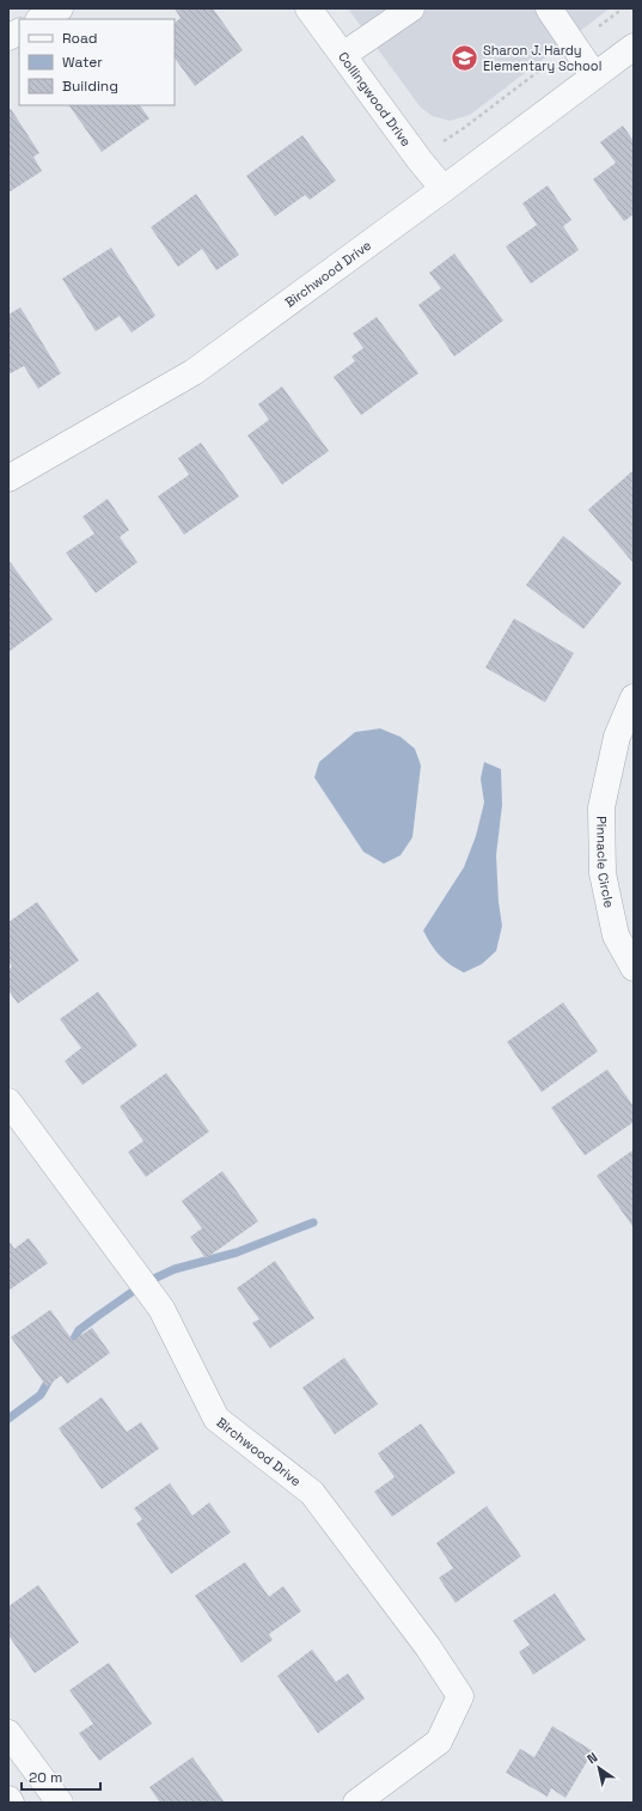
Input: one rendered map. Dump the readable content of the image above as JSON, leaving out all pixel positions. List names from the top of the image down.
{
  "streets": {
    "street": ["Collingwood Drive", "Birchwood Drive", "Pinnacle Circle"]
  },
  "crossings": [
    ["Collingwood Drive", "Birchwood Drive"]
  ],
  "places": {
    "school or university": ["Sharon J. Hardy Elementary School"]
  },
  "legend": ["Road", "Water", "Building"],
  "scale_bar": "20 m",
  "north": "top left"
}
